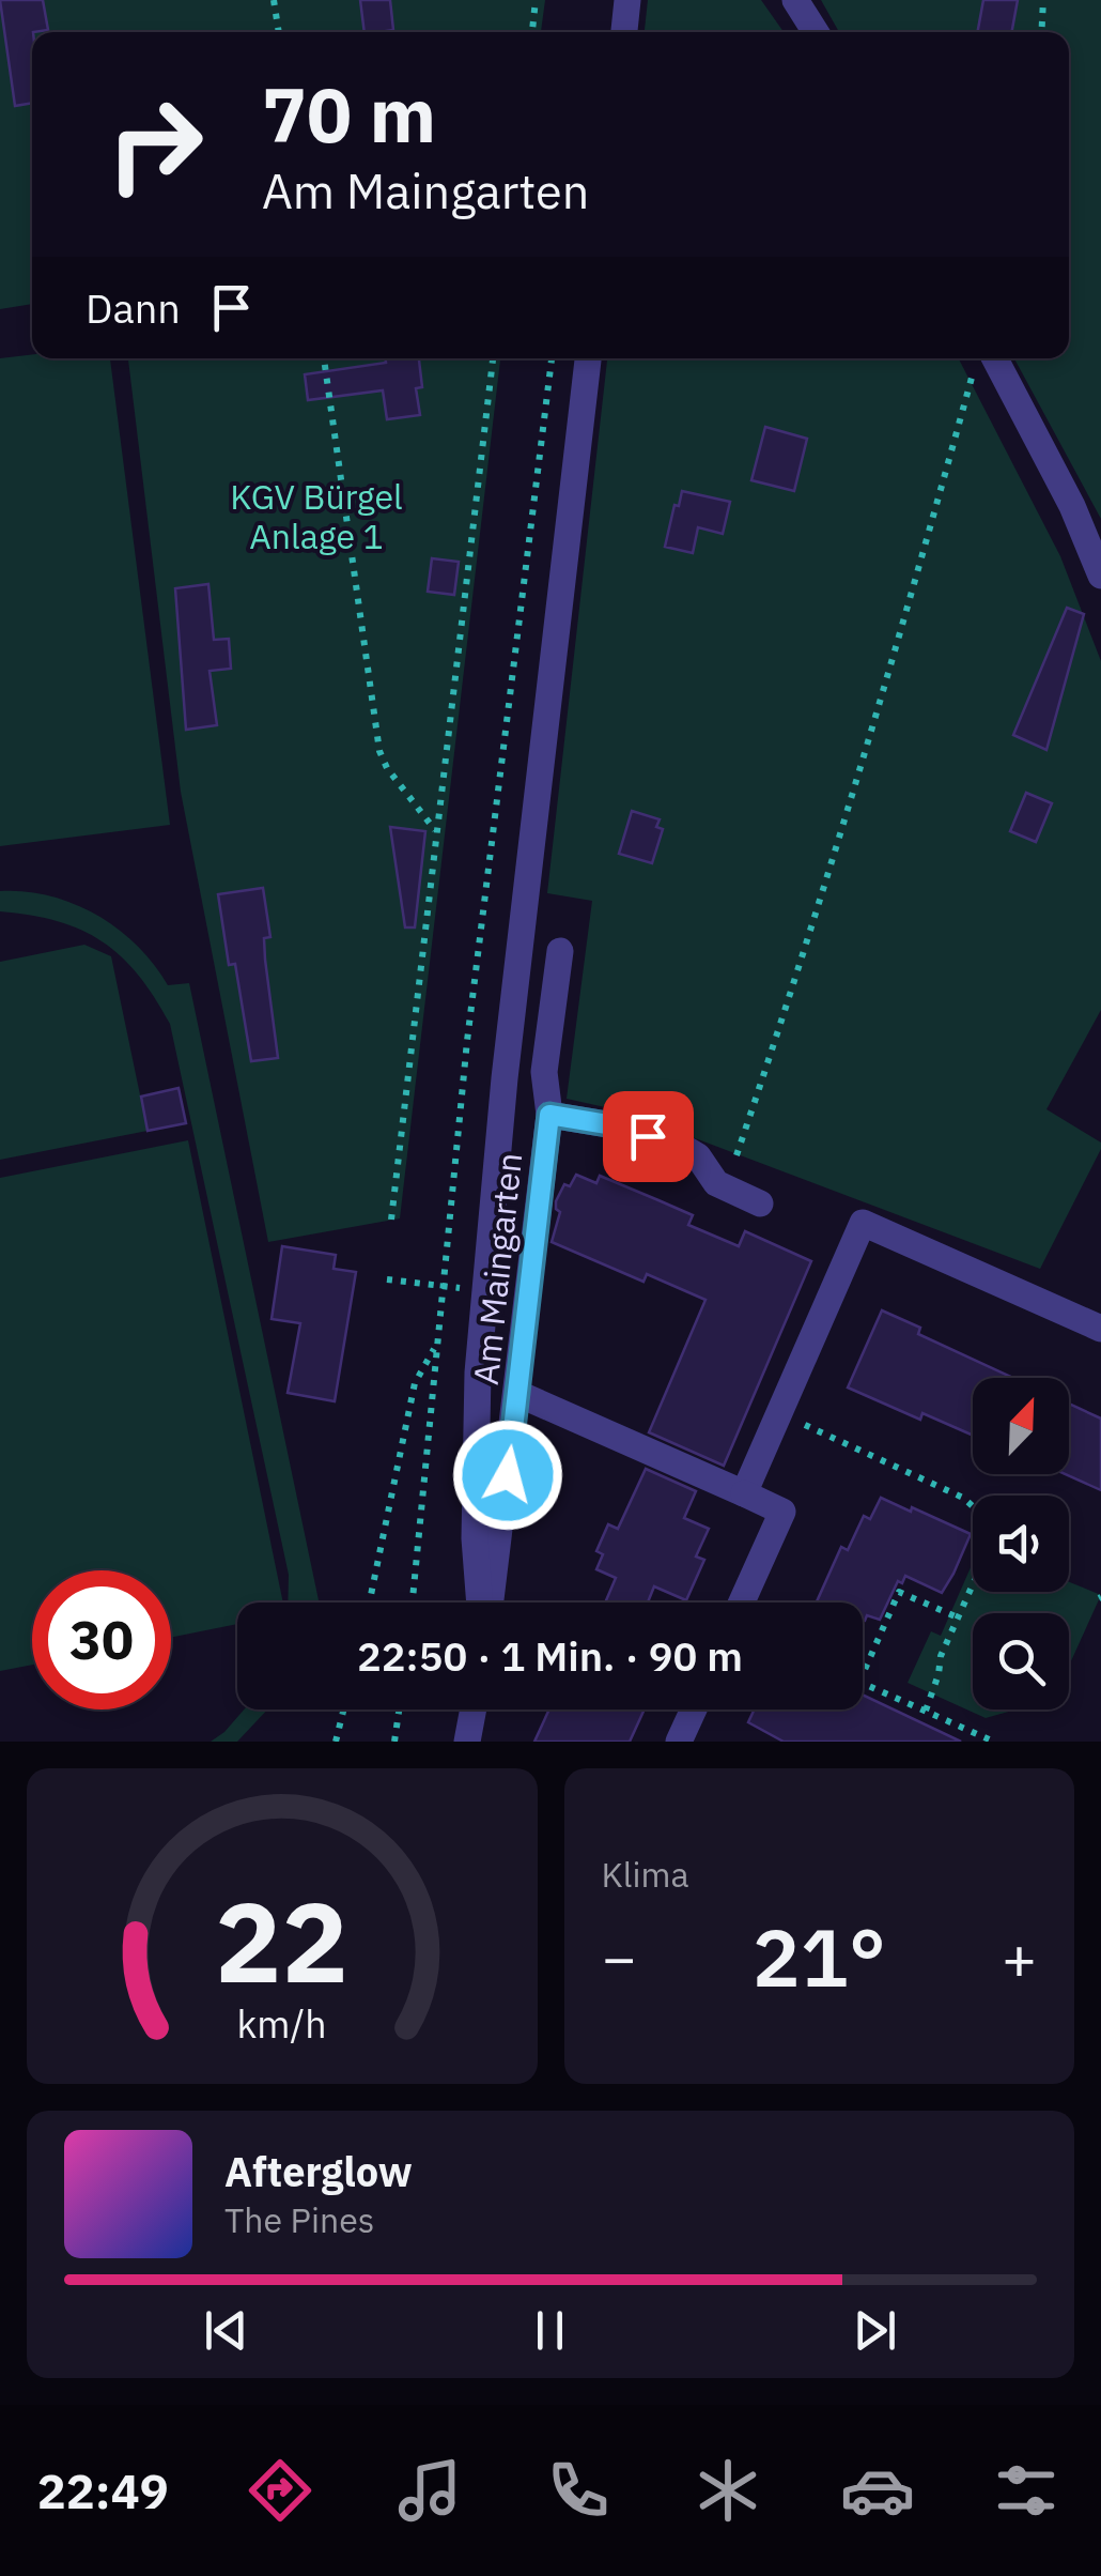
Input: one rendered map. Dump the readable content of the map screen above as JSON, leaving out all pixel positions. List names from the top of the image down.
{
  "streets": {
    "street": ["Am Maingarten"]
  },
  "parks": ["KGV Bürgel Anlage 1"],
  "north": "top right",
  "page": {
    "turn": ["70 m", "Am Maingarten"],
    "then": "Dann",
    "limit": "30",
    "trip": "22:50 · 1 Min. · 90 m",
    "tile": "Klima",
    "heat": ["−", "21°", "+"],
    "song": ["Afterglow", "The Pines"],
    "tabs": "22:49",
    "gauge": ["22", "km/h"]
  }
}
